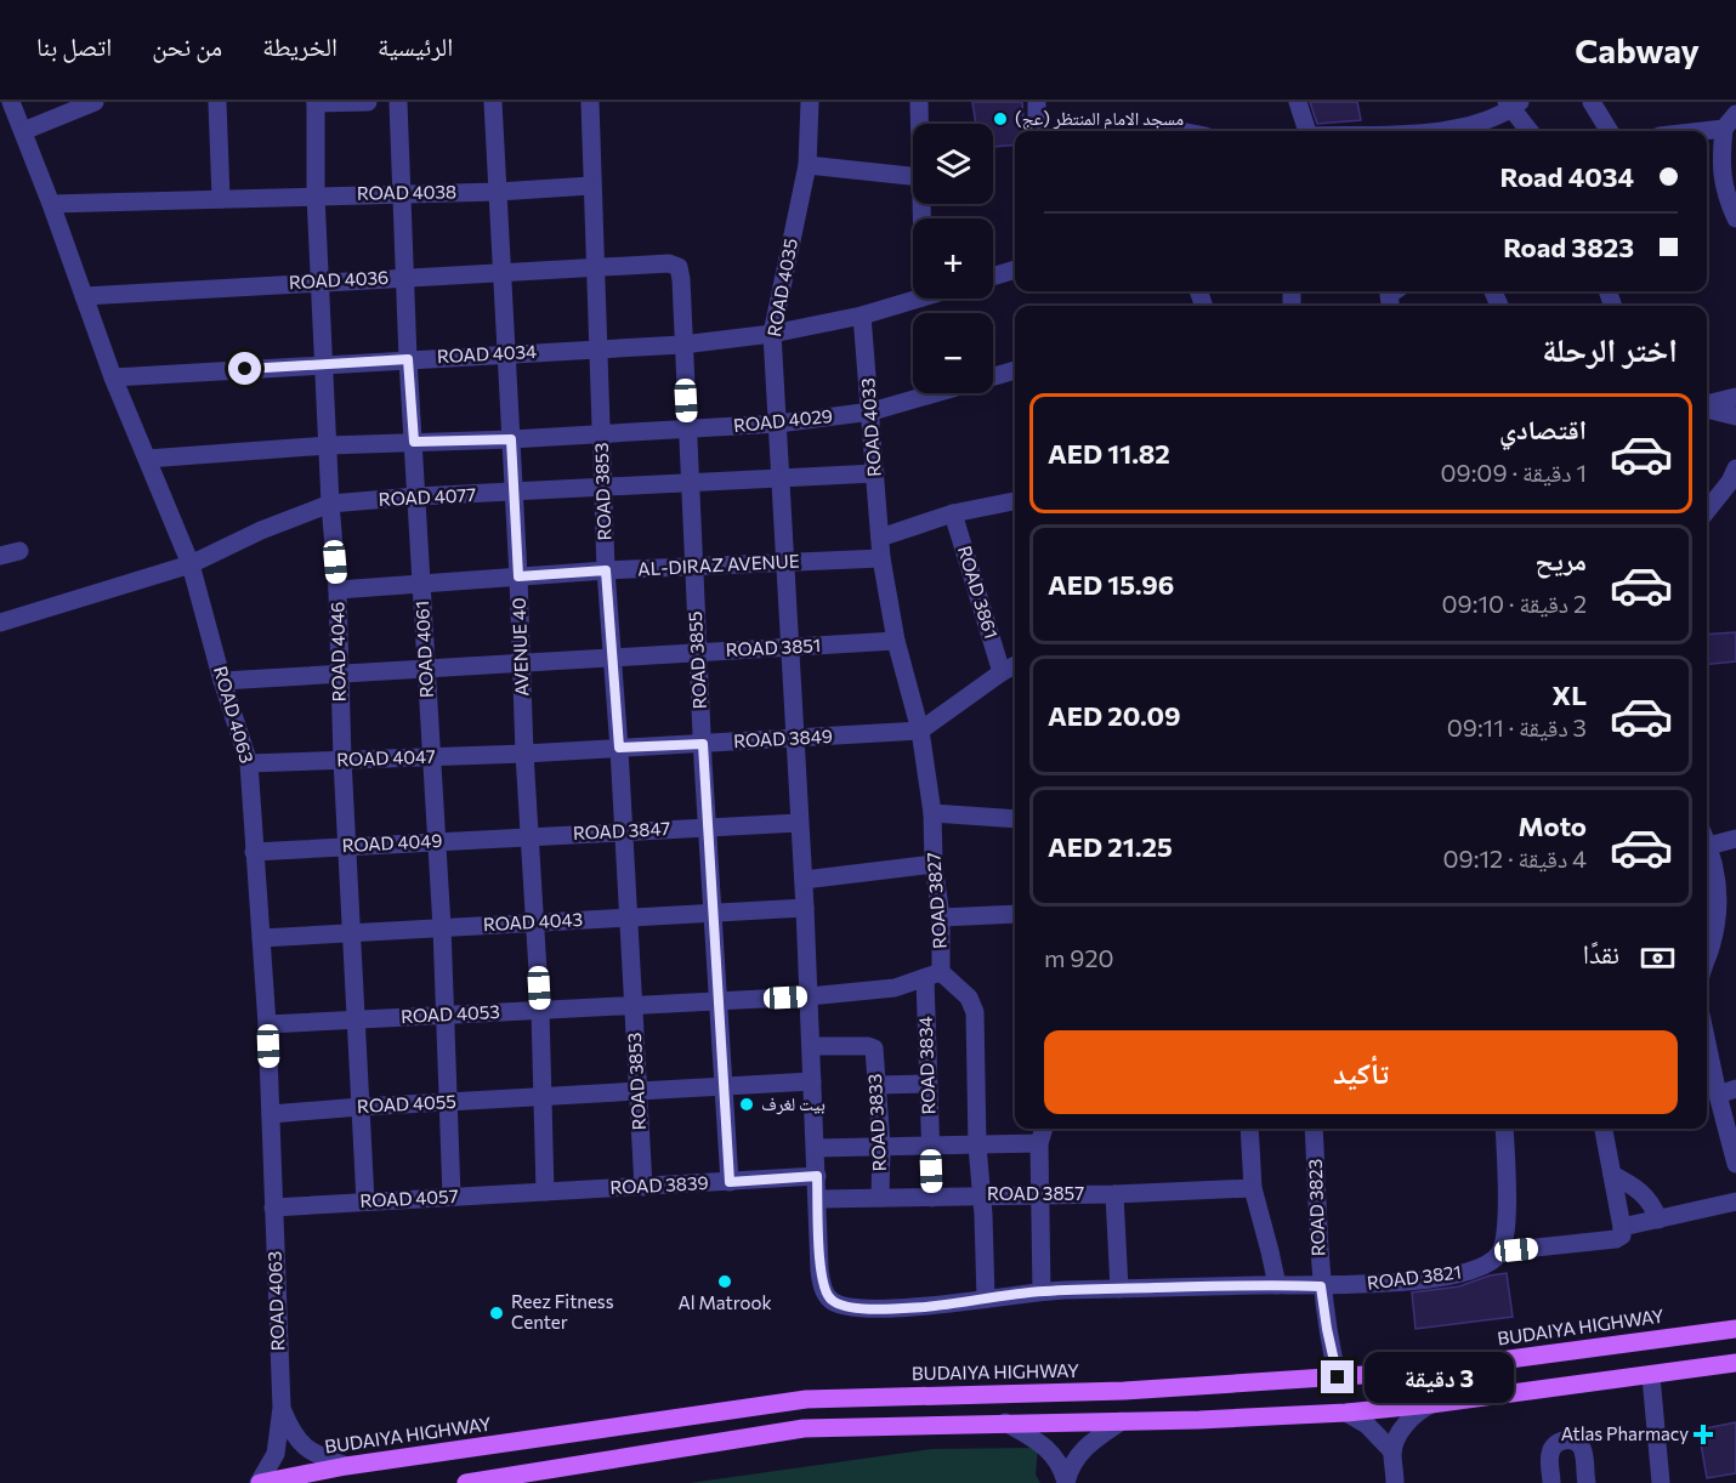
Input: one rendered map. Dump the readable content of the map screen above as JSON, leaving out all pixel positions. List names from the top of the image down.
{
  "streets": {
    "main road": ["BUDAIYA HIGHWAY"],
    "street": [
      "ROAD 4038",
      "ROAD 4036",
      "ROAD 4035",
      "ROAD 4034",
      "ROAD 4029",
      "ROAD 4033",
      "ROAD 3853",
      "ROAD 4077",
      "AL-DIRAZ AVENUE",
      "ROAD 3861",
      "AVENUE 40",
      "ROAD 3851",
      "ROAD 4061",
      "ROAD 4046",
      "ROAD 3855",
      "ROAD 4063",
      "ROAD 3849",
      "ROAD 4047",
      "ROAD 3847",
      "ROAD 4049",
      "ROAD 3827",
      "ROAD 4043",
      "ROAD 4053",
      "ROAD 3834",
      "ROAD 4055",
      "ROAD 3833",
      "ROAD 3839",
      "ROAD 3857",
      "ROAD 4057",
      "ROAD 3823",
      "ROAD 3821"
    ]
  },
  "crossings": [
    ["ROAD 4038", "ROAD 3853"],
    ["ROAD 4038", "AVENUE 40"],
    ["ROAD 4038", "ROAD 4061"],
    ["ROAD 4038", "ROAD 4046"],
    ["ROAD 4038", "ROAD 4063"],
    ["ROAD 4036", "ROAD 3853"],
    ["ROAD 4036", "AVENUE 40"],
    ["ROAD 4036", "ROAD 4061"],
    ["ROAD 4036", "ROAD 4046"],
    ["ROAD 4036", "ROAD 3855"],
    ["ROAD 4036", "ROAD 4063"],
    ["ROAD 4035", "ROAD 4034"],
    ["ROAD 4035", "ROAD 4029"],
    ["ROAD 4035", "ROAD 4077"],
    ["ROAD 4035", "AL-DIRAZ AVENUE"],
    ["ROAD 4034", "ROAD 4033"],
    ["ROAD 4034", "ROAD 3853"],
    ["ROAD 4034", "AVENUE 40"],
    ["ROAD 4034", "ROAD 4061"],
    ["ROAD 4034", "ROAD 4046"],
    ["ROAD 4034", "ROAD 3855"],
    ["ROAD 4034", "ROAD 4063"],
    ["ROAD 4029", "ROAD 4033"],
    ["ROAD 4029", "ROAD 3853"],
    ["ROAD 4029", "AVENUE 40"],
    ["ROAD 4029", "ROAD 4061"],
    ["ROAD 4029", "ROAD 4046"],
    ["ROAD 4029", "ROAD 3855"],
    ["ROAD 4029", "ROAD 4063"],
    ["ROAD 4033", "ROAD 4077"],
    ["ROAD 4033", "ROAD 3827"],
    ["ROAD 3853", "ROAD 4077"],
    ["ROAD 3853", "AL-DIRAZ AVENUE"],
    ["ROAD 3853", "ROAD 3851"],
    ["ROAD 3853", "ROAD 3855"],
    ["ROAD 3853", "ROAD 3849"],
    ["ROAD 3853", "ROAD 3847"],
    ["ROAD 3853", "ROAD 4043"],
    ["ROAD 3853", "ROAD 4053"],
    ["ROAD 3853", "ROAD 4055"],
    ["ROAD 3853", "ROAD 3839"],
    ["ROAD 4077", "AVENUE 40"],
    ["ROAD 4077", "ROAD 4061"],
    ["ROAD 4077", "ROAD 4046"],
    ["ROAD 4077", "ROAD 3855"],
    ["ROAD 4077", "ROAD 4063"],
    ["AL-DIRAZ AVENUE", "AVENUE 40"],
    ["AL-DIRAZ AVENUE", "ROAD 4061"],
    ["AL-DIRAZ AVENUE", "ROAD 4046"],
    ["AL-DIRAZ AVENUE", "ROAD 3855"],
    ["AL-DIRAZ AVENUE", "ROAD 3827"],
    ["AVENUE 40", "ROAD 3851"],
    ["AVENUE 40", "ROAD 3849"],
    ["AVENUE 40", "ROAD 4047"],
    ["AVENUE 40", "ROAD 3847"],
    ["AVENUE 40", "ROAD 4049"],
    ["AVENUE 40", "ROAD 4043"],
    ["AVENUE 40", "ROAD 4053"],
    ["AVENUE 40", "ROAD 4055"],
    ["AVENUE 40", "ROAD 3839"],
    ["AVENUE 40", "ROAD 4057"],
    ["ROAD 3851", "ROAD 4061"],
    ["ROAD 3851", "ROAD 4046"],
    ["ROAD 3851", "ROAD 3855"],
    ["ROAD 3851", "ROAD 4063"],
    ["ROAD 3851", "ROAD 3827"],
    ["ROAD 4061", "ROAD 4047"],
    ["ROAD 4061", "ROAD 4049"],
    ["ROAD 4061", "ROAD 4043"],
    ["ROAD 4061", "ROAD 4053"],
    ["ROAD 4061", "ROAD 4055"],
    ["ROAD 4061", "ROAD 4057"],
    ["ROAD 4046", "ROAD 4047"],
    ["ROAD 4046", "ROAD 4049"],
    ["ROAD 4046", "ROAD 4043"],
    ["ROAD 4046", "ROAD 4053"],
    ["ROAD 4046", "ROAD 4055"],
    ["ROAD 4046", "ROAD 4057"],
    ["ROAD 3855", "ROAD 3849"],
    ["ROAD 3855", "ROAD 3847"],
    ["ROAD 3855", "ROAD 4043"],
    ["ROAD 3855", "ROAD 4053"],
    ["ROAD 3855", "ROAD 4055"],
    ["ROAD 3855", "ROAD 3839"],
    ["ROAD 4063", "ROAD 4047"],
    ["ROAD 4063", "ROAD 4049"],
    ["ROAD 4063", "ROAD 4043"],
    ["ROAD 4063", "ROAD 4053"],
    ["ROAD 4063", "ROAD 4055"],
    ["ROAD 4063", "ROAD 4057"],
    ["ROAD 4063", "BUDAIYA HIGHWAY"],
    ["ROAD 3849", "ROAD 4047"],
    ["ROAD 3849", "ROAD 3827"],
    ["ROAD 3847", "ROAD 4049"],
    ["ROAD 3827", "ROAD 4053"],
    ["ROAD 3827", "ROAD 3834"],
    ["ROAD 3827", "ROAD 3857"],
    ["ROAD 3827", "ROAD 3821"],
    ["ROAD 4053", "ROAD 3834"],
    ["ROAD 3834", "ROAD 3857"],
    ["ROAD 3833", "ROAD 3857"],
    ["ROAD 3839", "ROAD 4057"],
    ["ROAD 3857", "ROAD 3821"],
    ["ROAD 3823", "ROAD 3821"],
    ["ROAD 3823", "BUDAIYA HIGHWAY"]
  ],
  "places": {
    "other": [
      "مسجد الامام المنتظر (عج)",
      "بيت لغرف",
      "Al Matrook",
      "Reez Fitness Center"
    ],
    "health": ["Atlas Pharmacy"]
  },
  "page": {
    "header": "Cabway",
    "nav": [
      "الرئيسية",
      "الخريطة",
      "من نحن",
      "اتصل بنا"
    ],
    "map_buttons": ["+", "−"],
    "banner": ["Road 4034", "Road 3823"],
    "heading": "اختر الرحلة",
    "list": [
      {
        "name": "اقتصادي",
        "note": "1 دقيقة · 09:09",
        "value": "AED 11.82"
      },
      {
        "name": "مريح",
        "note": "2 دقيقة · 09:10",
        "value": "AED 15.96"
      },
      {
        "name": "XL",
        "note": "3 دقيقة · 09:11",
        "value": "AED 20.09"
      },
      {
        "name": "Moto",
        "note": "4 دقيقة · 09:12",
        "value": "AED 21.25"
      }
    ],
    "pay": ["نقدًا", "920 m"],
    "buttons": "تأكيد",
    "bubble": "3 دقيقة"
  }
}
